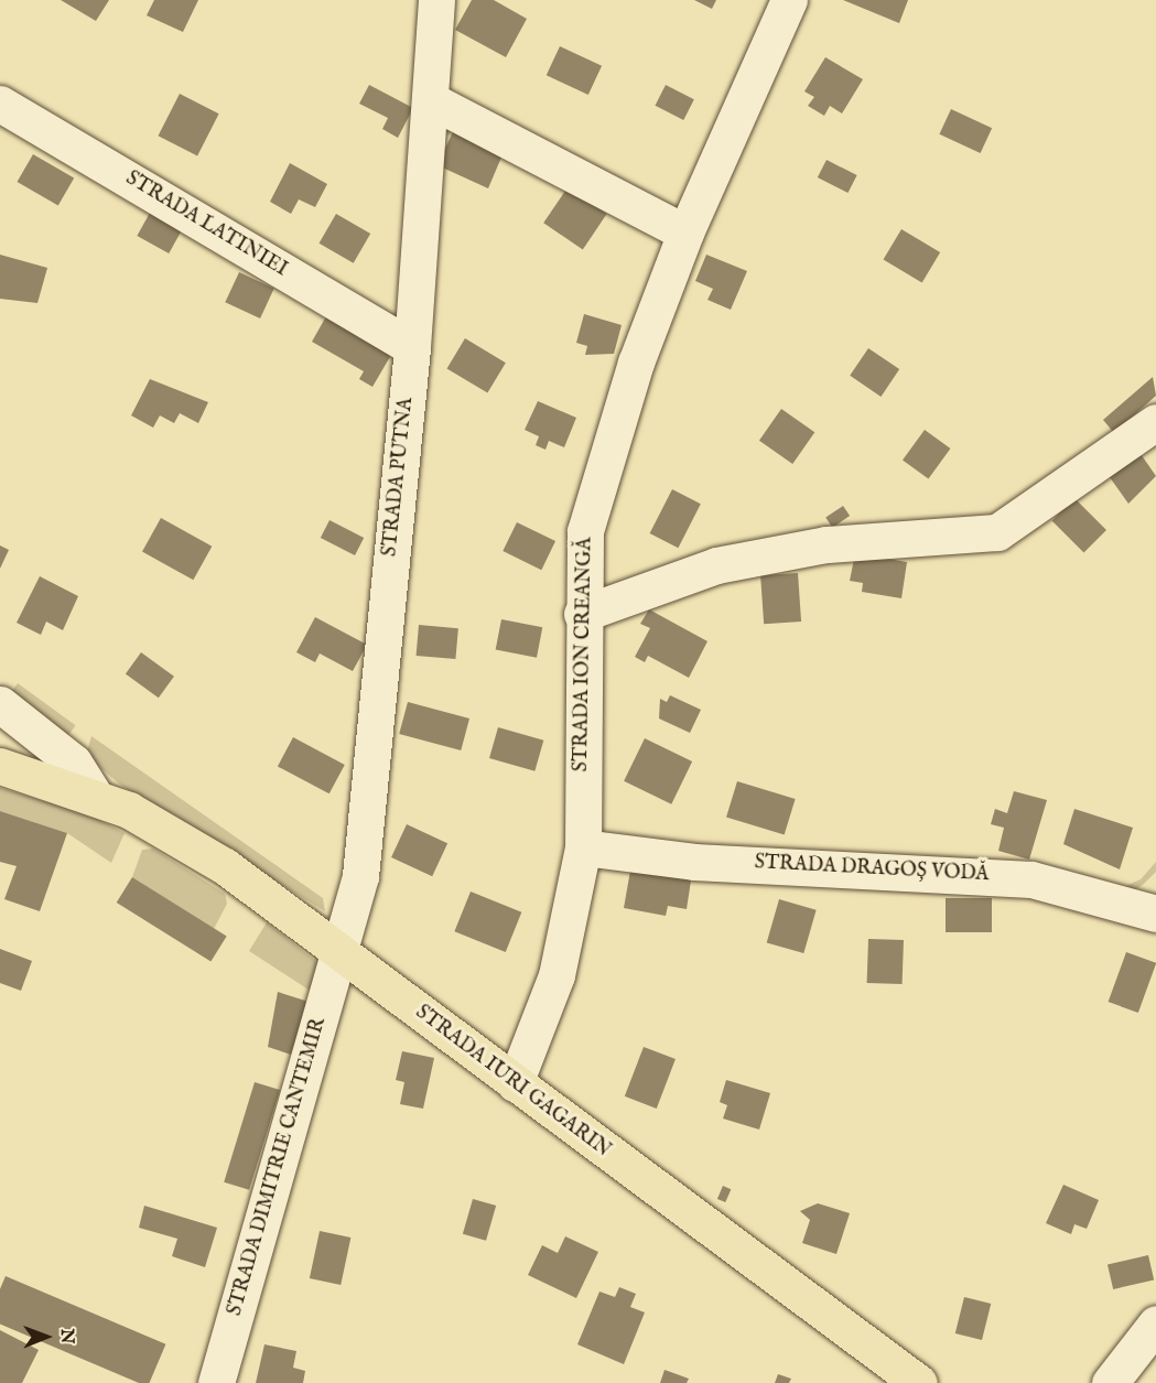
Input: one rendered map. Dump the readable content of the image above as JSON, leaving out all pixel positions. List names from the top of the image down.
{
  "streets": {
    "main road": ["STRADA IURI GAGARIN"],
    "street": [
      "STRADA LATINIEI",
      "STRADA PUTNA",
      "STRADA ION CREANGĂ",
      "STRADA DRAGOȘ VODĂ",
      "STRADA DIMITRIE CANTEMIR"
    ]
  },
  "crossings": [
    ["STRADA LATINIEI", "STRADA PUTNA"],
    ["STRADA PUTNA", "STRADA IURI GAGARIN"],
    ["STRADA PUTNA", "STRADA DIMITRIE CANTEMIR"],
    ["STRADA ION CREANGĂ", "STRADA DRAGOȘ VODĂ"],
    ["STRADA ION CREANGĂ", "STRADA IURI GAGARIN"],
    ["STRADA IURI GAGARIN", "STRADA DIMITRIE CANTEMIR"]
  ],
  "north": "right"
}
